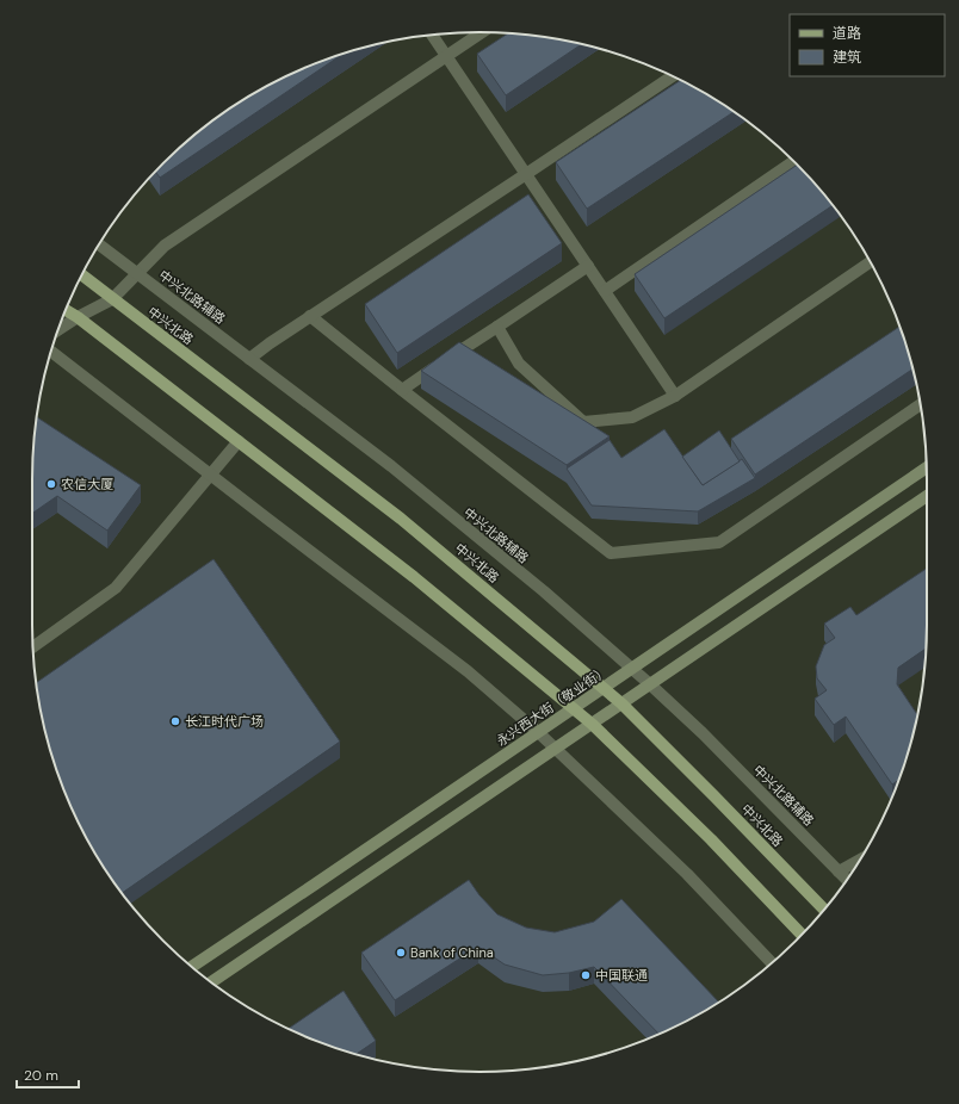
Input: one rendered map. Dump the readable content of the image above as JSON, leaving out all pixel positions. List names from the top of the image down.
{
  "streets": {
    "main road": ["中兴北路", "永兴西大街（敬业街）"],
    "street": ["中兴北路辅路"]
  },
  "crossings": [
    ["中兴北路辅路", "永兴西大街（敬业街）"],
    ["中兴北路", "永兴西大街（敬业街）"]
  ],
  "places": [
    "农信大厦",
    "长江时代广场",
    "Bank of China",
    "中国联通"
  ],
  "legend": ["道路", "建筑"],
  "scale_bar": "20 m"
}
